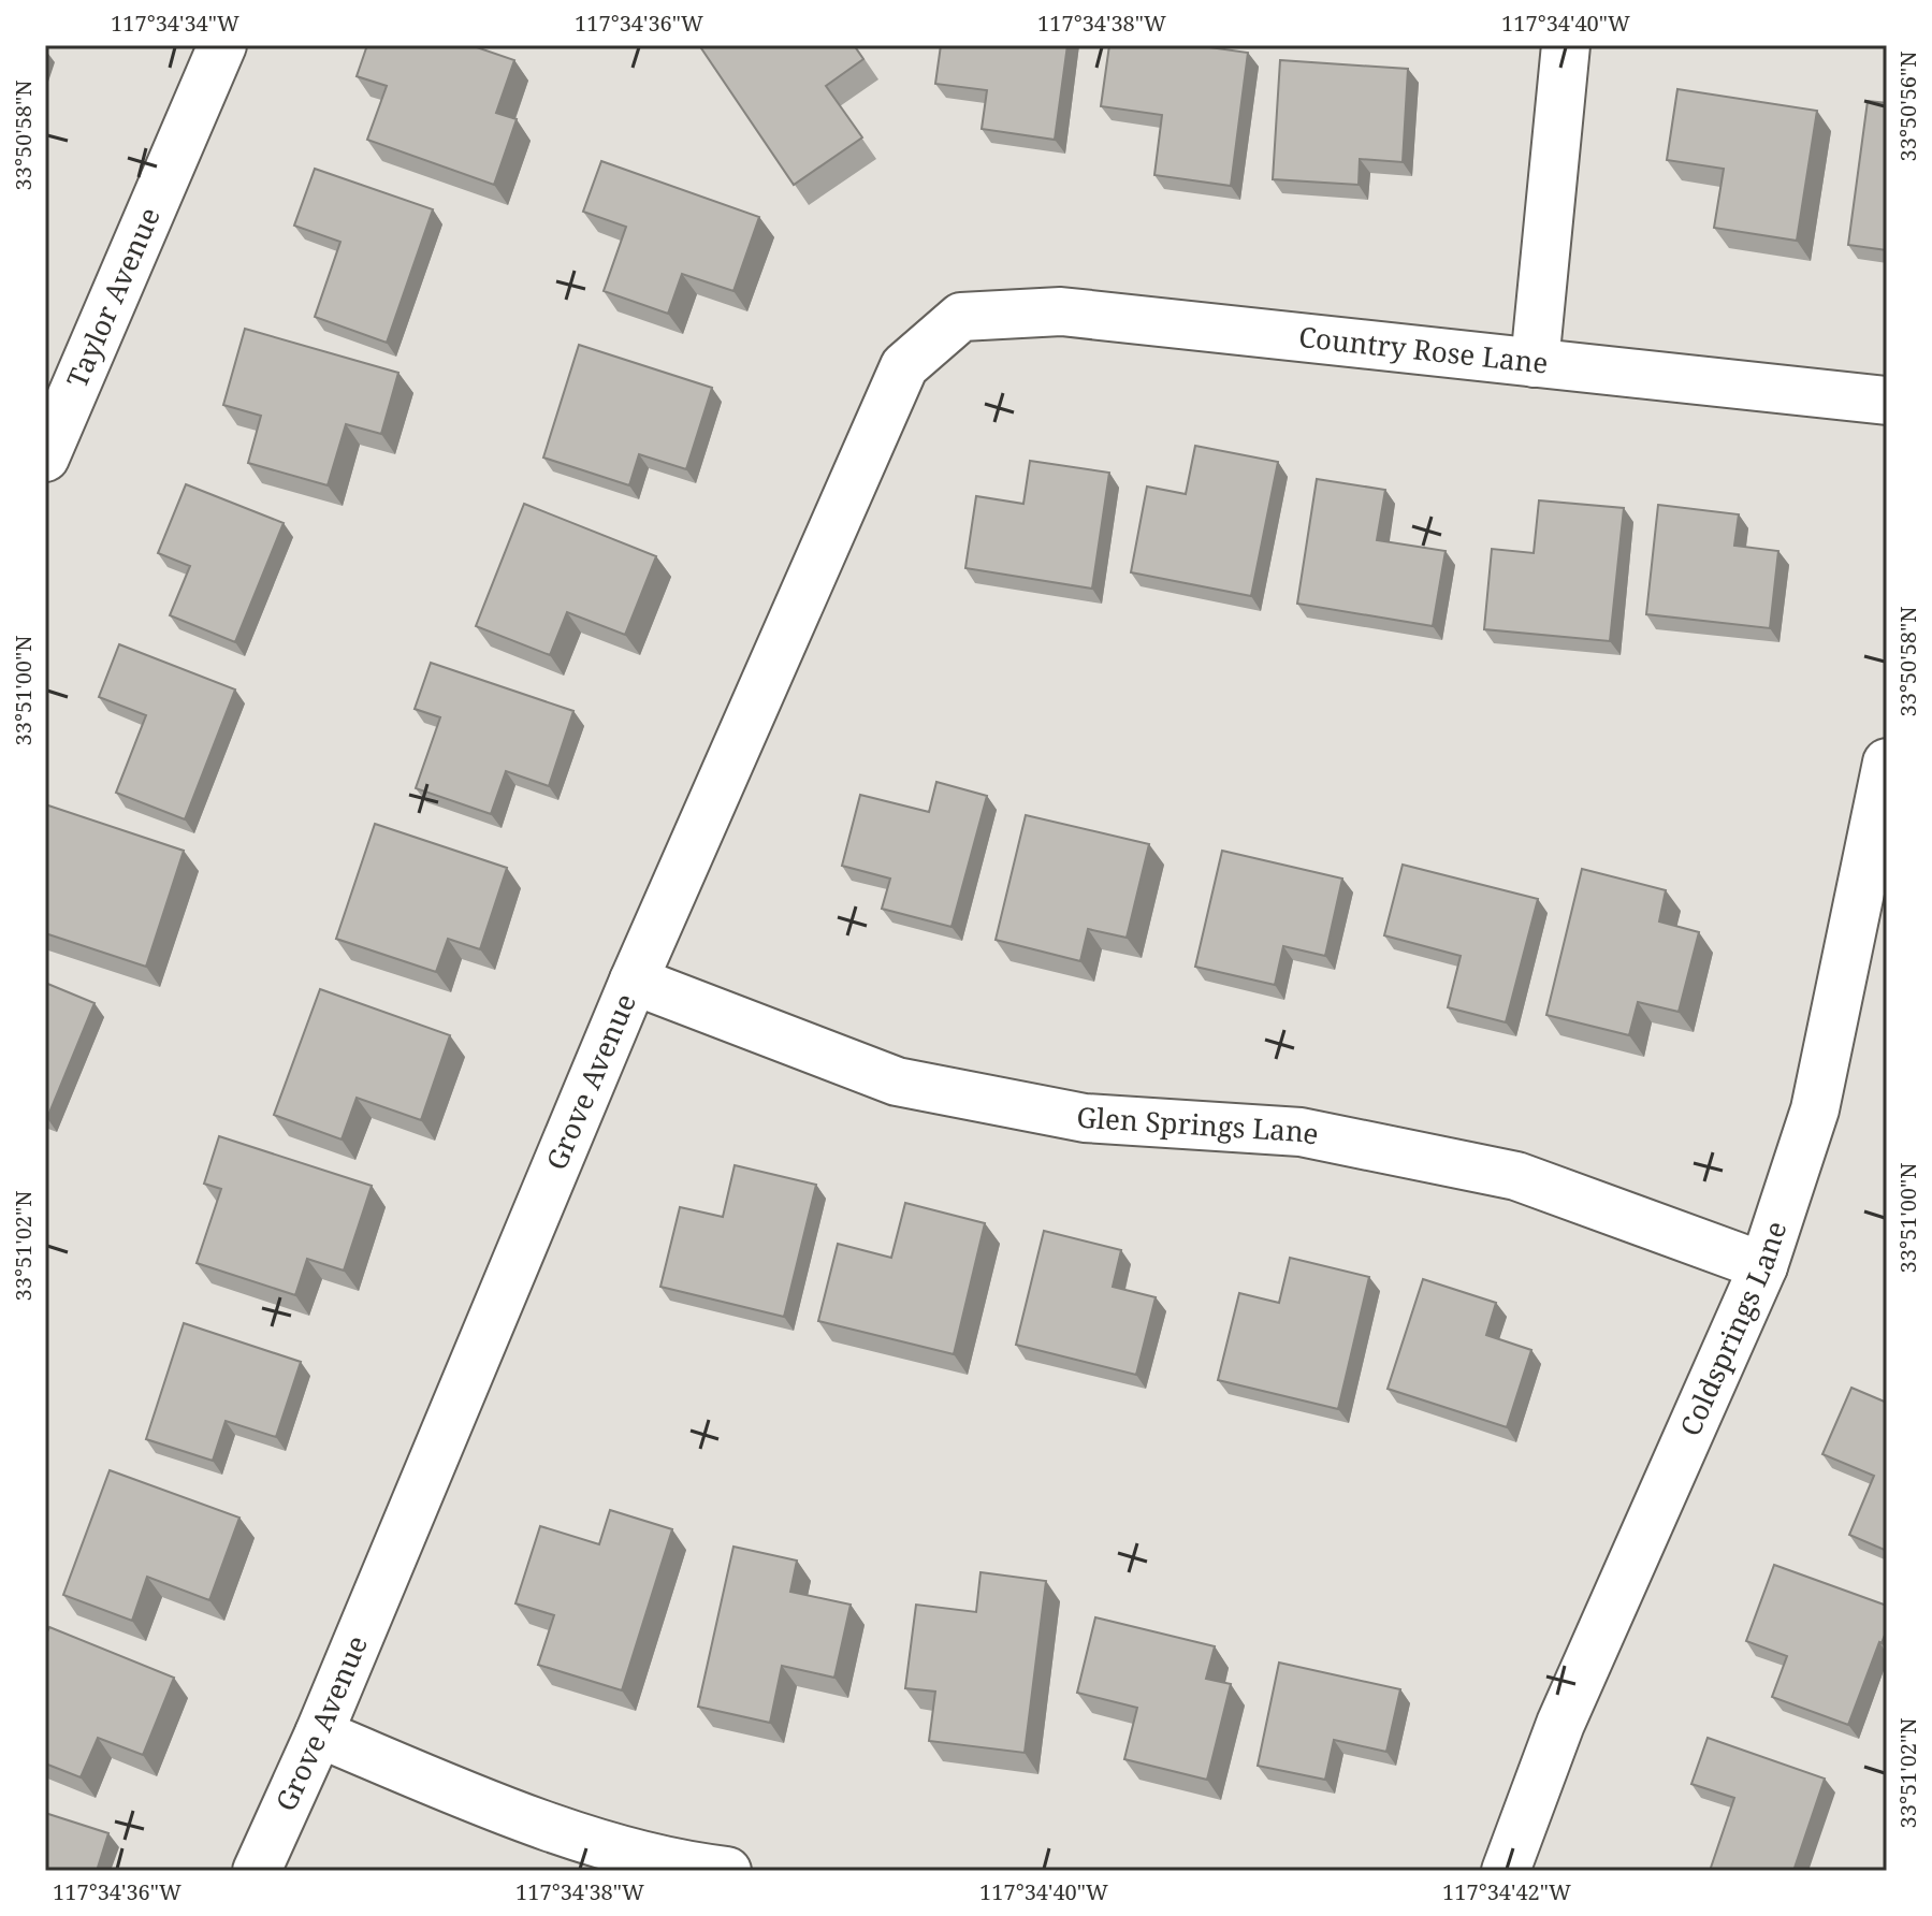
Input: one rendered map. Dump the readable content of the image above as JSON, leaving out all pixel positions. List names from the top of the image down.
{
  "streets": {
    "street": [
      "Taylor Avenue",
      "Country Rose Lane",
      "Grove Avenue",
      "Glen Springs Lane",
      "Coldsprings Lane"
    ]
  },
  "crossings": [
    ["Country Rose Lane", "Grove Avenue"],
    ["Grove Avenue", "Glen Springs Lane"],
    ["Glen Springs Lane", "Coldsprings Lane"]
  ],
  "coordinates": [
    "117°34'34\"W",
    "117°34'36\"W",
    "117°34'38\"W",
    "117°34'40\"W",
    "33°50'56\"N",
    "33°50'58\"N",
    "33°51'00\"N",
    "33°51'02\"N",
    "117°34'42\"W"
  ]
}
